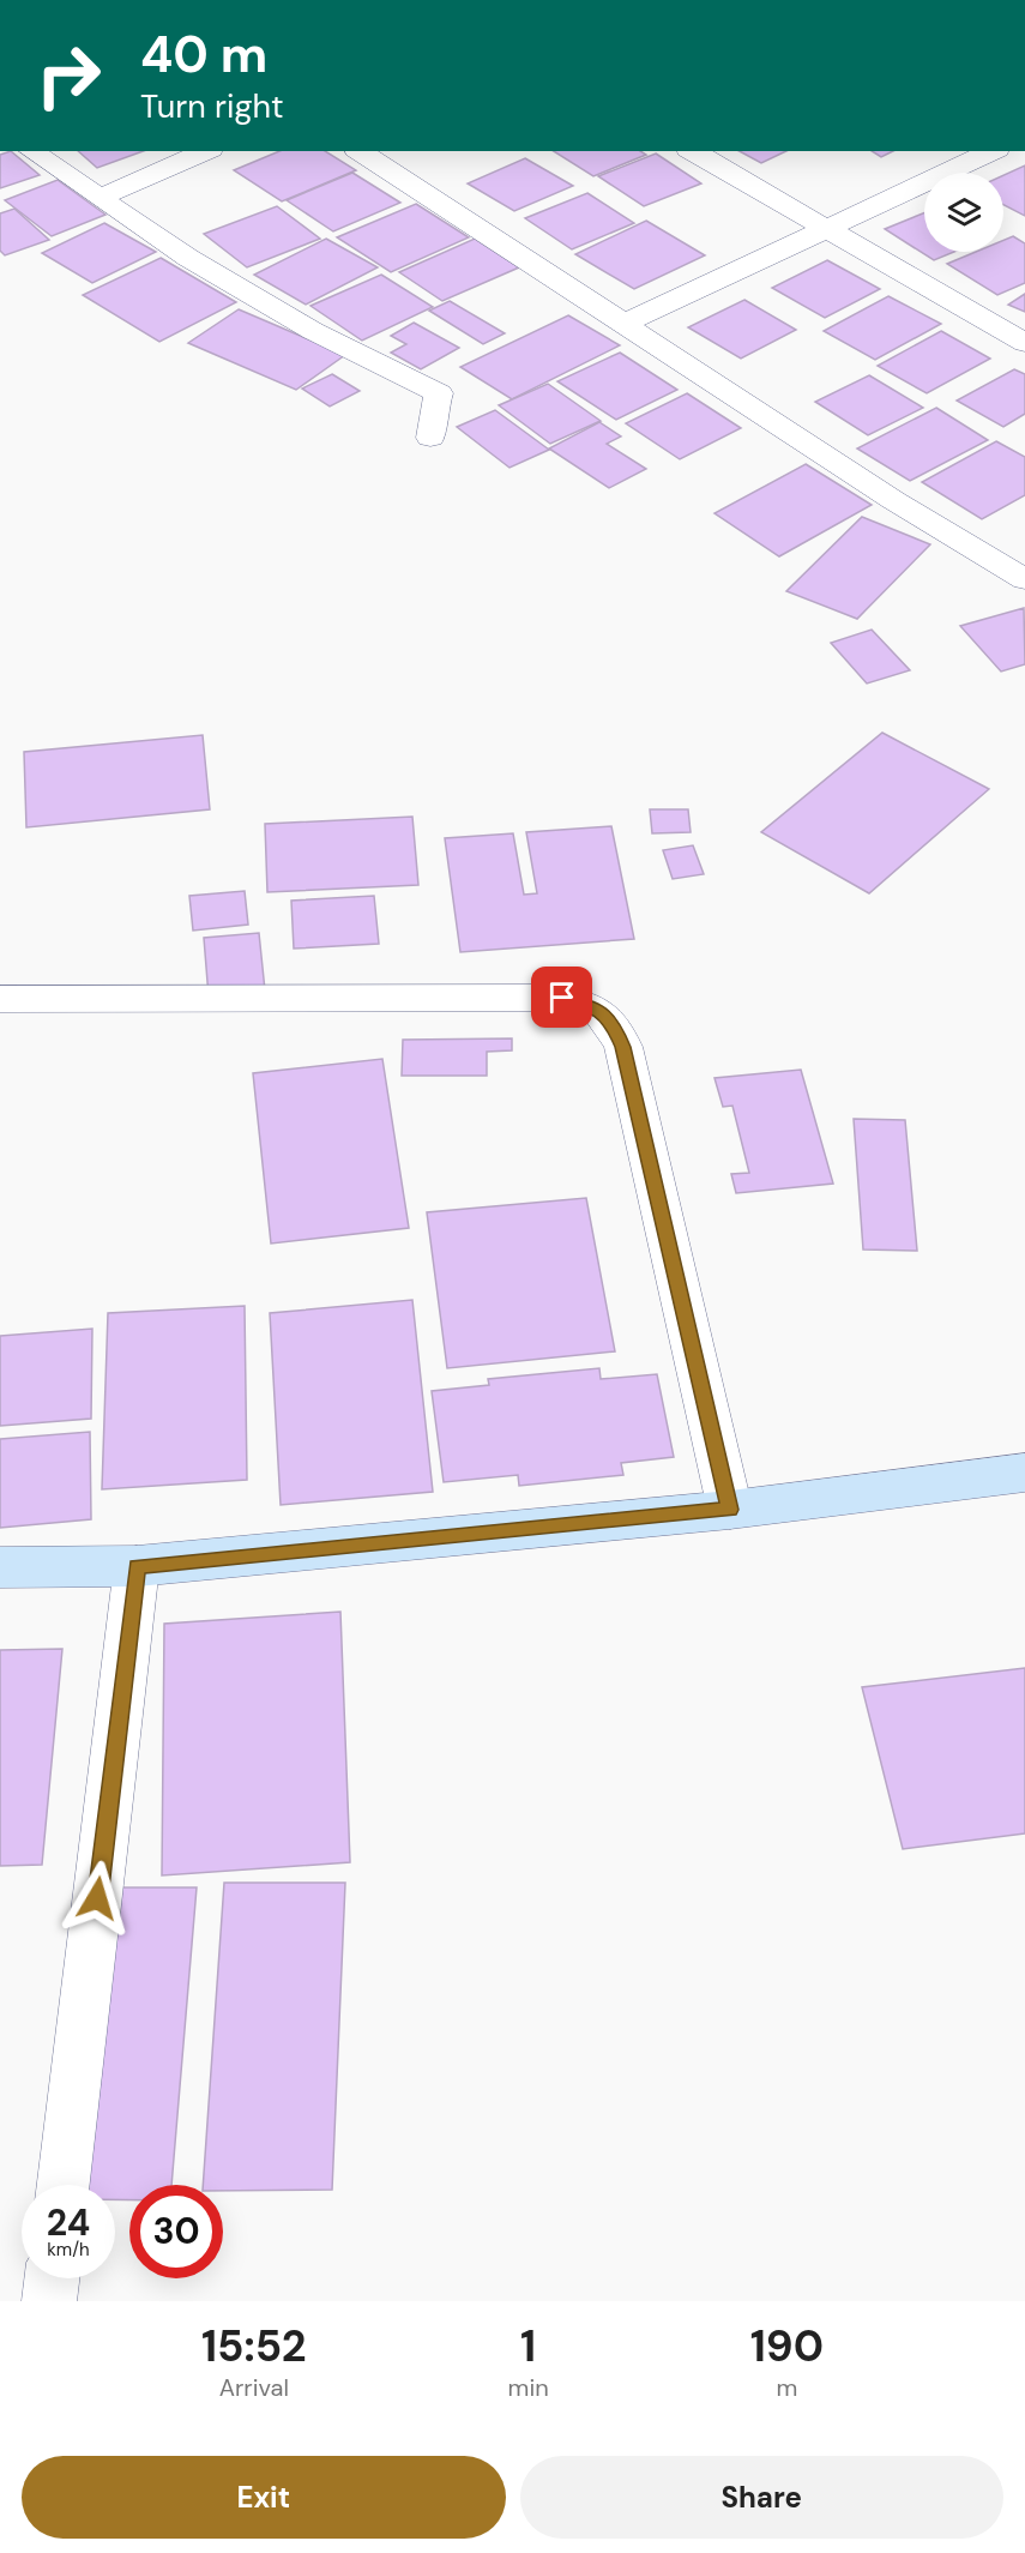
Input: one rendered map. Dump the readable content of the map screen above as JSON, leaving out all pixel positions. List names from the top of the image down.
{
  "page": {
    "turn": ["40 m", "Turn right"],
    "speed": "24 km/h",
    "limit": "30",
    "eta": [
      "15:52",
      "Arrival",
      "1",
      "min",
      "190",
      "m"
    ],
    "buttons": ["Exit", "Share"]
  }
}
